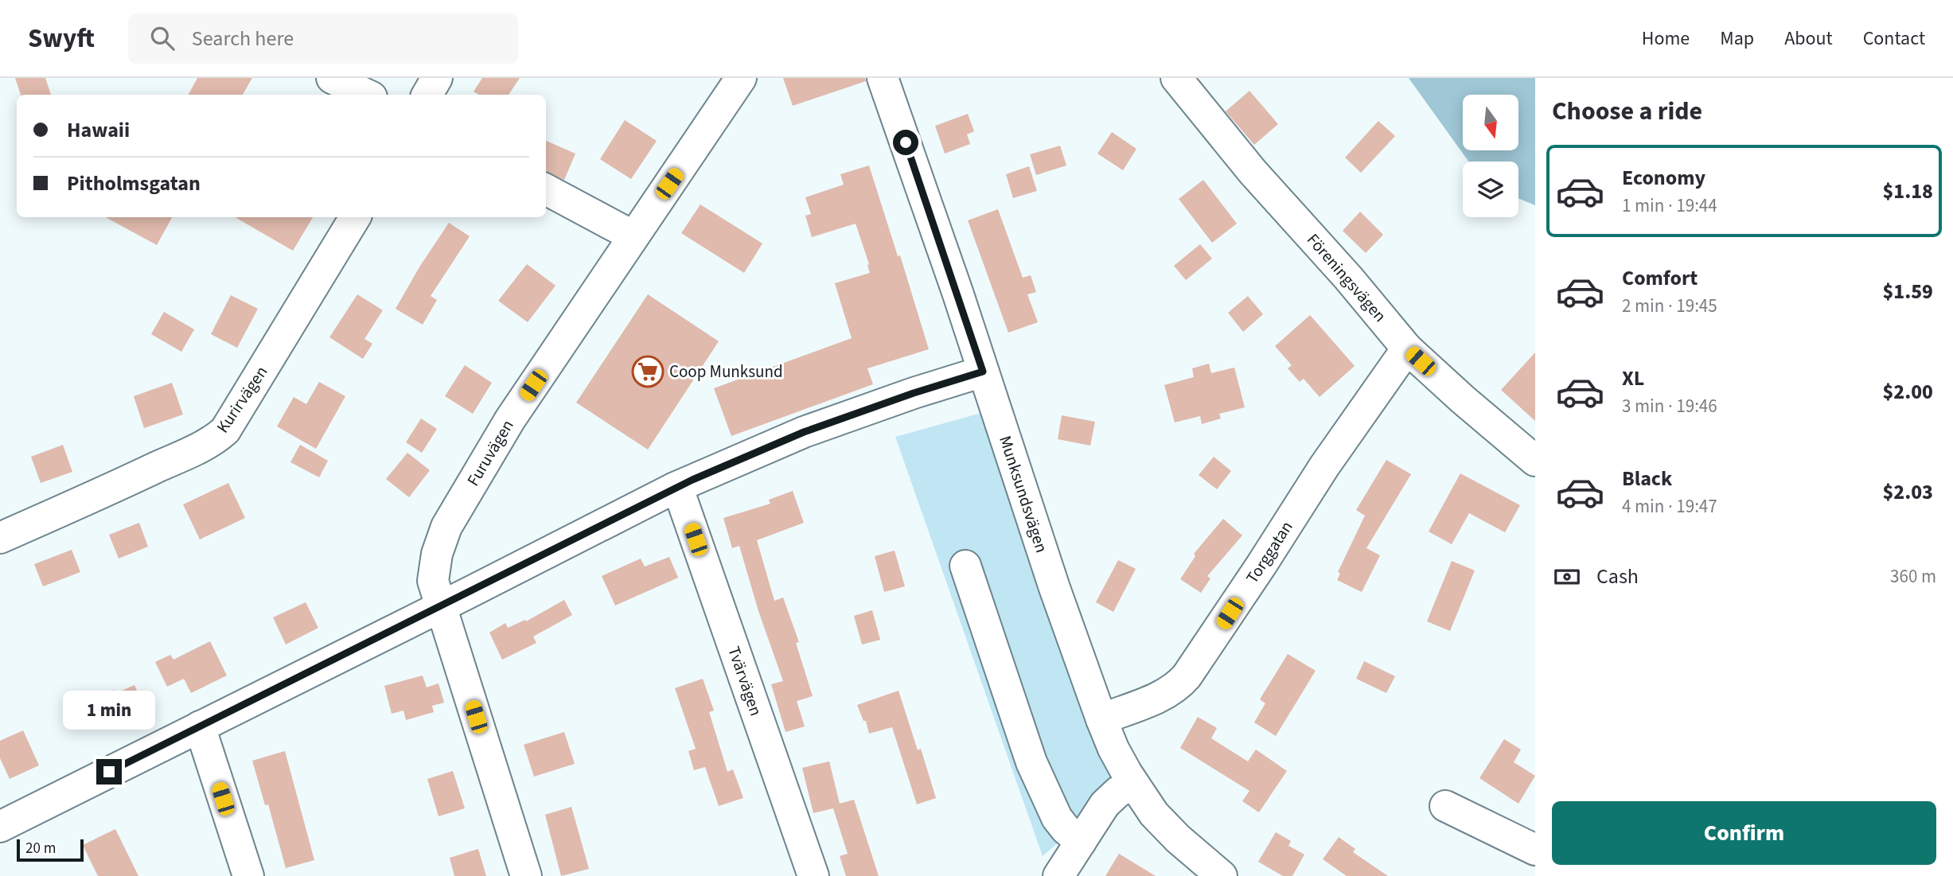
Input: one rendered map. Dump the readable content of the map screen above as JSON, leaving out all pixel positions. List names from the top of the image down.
{
  "streets": {
    "street": [
      "Föreningsvägen",
      "Kurirvägen",
      "Furuvägen",
      "Munksundsvägen",
      "Torggatan",
      "Tvärvägen"
    ]
  },
  "crossings": [
    ["Föreningsvägen", "Torggatan"],
    ["Munksundsvägen", "Torggatan"]
  ],
  "places": {
    "supermarket": ["Coop Munksund"]
  },
  "scale_bar": "20 m",
  "north": "bottom",
  "page": {
    "header": "Swyft",
    "search": "Search here",
    "nav": [
      "Home",
      "Map",
      "About",
      "Contact"
    ],
    "heading": "Choose a ride",
    "banner": ["Hawaii", "Pitholmsgatan"],
    "list": [
      {
        "name": "Economy",
        "note": "1 min · 19:44",
        "value": "$1.18"
      },
      {
        "name": "Comfort",
        "note": "2 min · 19:45",
        "value": "$1.59"
      },
      {
        "name": "XL",
        "note": "3 min · 19:46",
        "value": "$2.00"
      },
      {
        "name": "Black",
        "note": "4 min · 19:47",
        "value": "$2.03"
      }
    ],
    "pay": ["Cash", "360 m"],
    "bubble": "1 min",
    "buttons": "Confirm",
    "scale": "20 m"
  }
}
